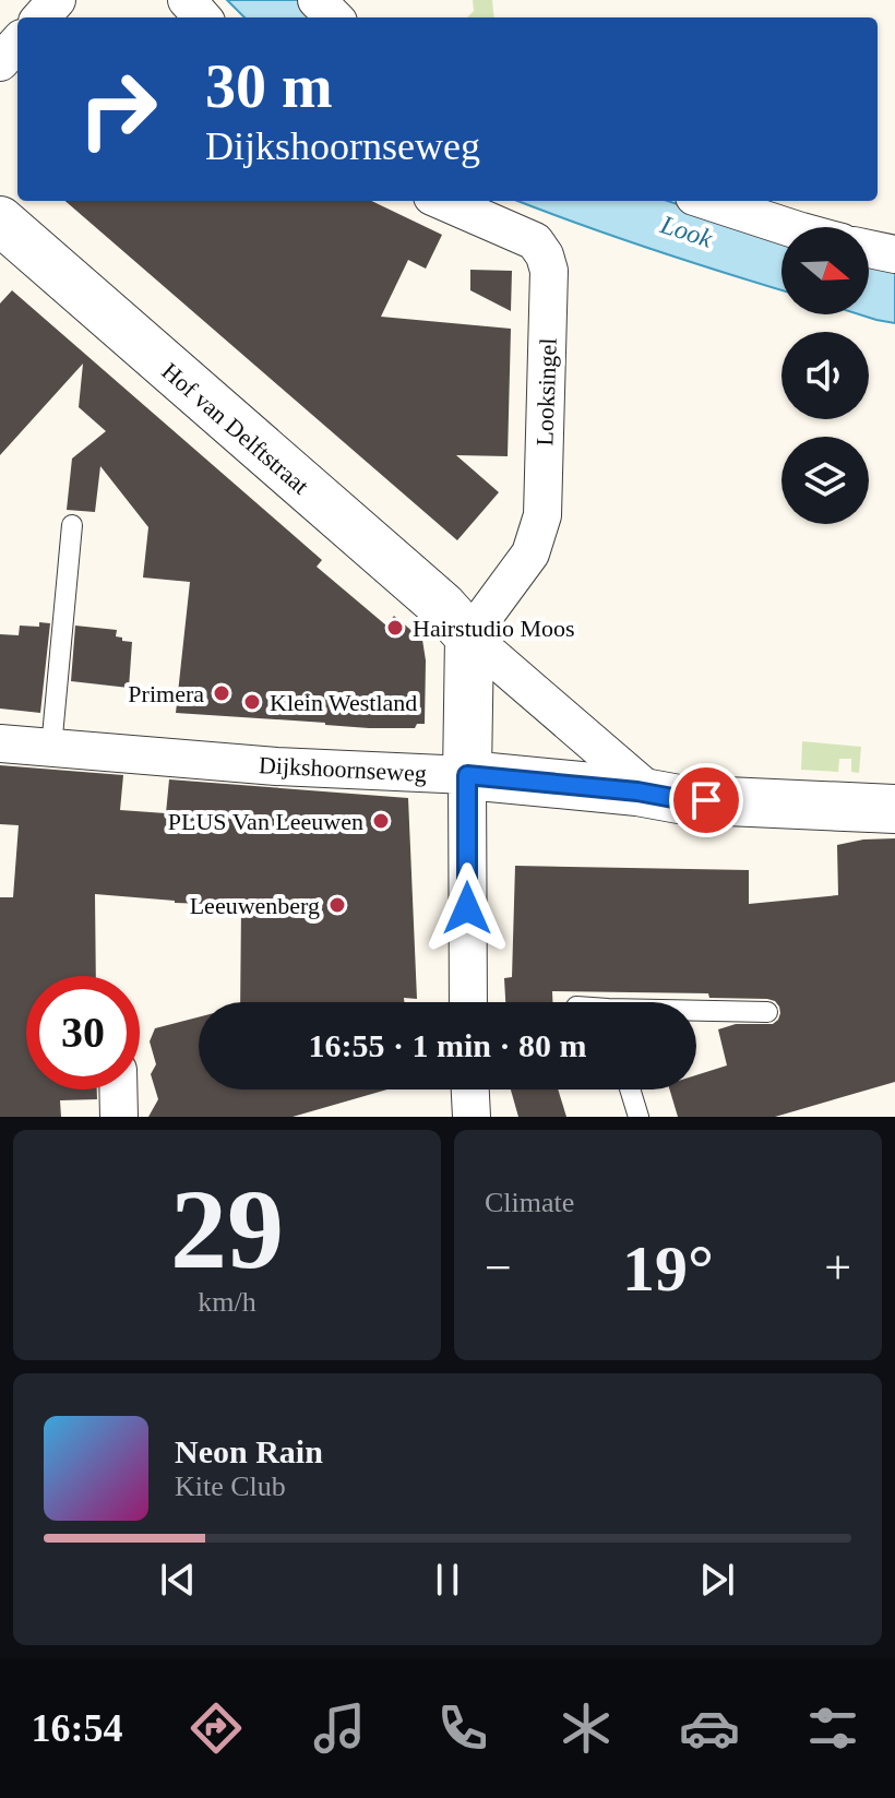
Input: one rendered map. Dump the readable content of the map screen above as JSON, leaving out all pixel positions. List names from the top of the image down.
{
  "streets": {
    "street": ["Looksingel", "Hof van Delftstraat", "Dijkshoornseweg"]
  },
  "crossings": [
    ["Looksingel", "Hof van Delftstraat"],
    ["Hof van Delftstraat", "Dijkshoornseweg"]
  ],
  "water": ["Look"],
  "places": [
    "Hairstudio Moos",
    "Primera",
    "Klein Westland",
    "PLUS Van Leeuwen",
    "Leeuwenberg"
  ],
  "north": "right",
  "page": {
    "turn": ["30 m", "Dijkshoornseweg"],
    "limit": "30",
    "trip": "16:55 · 1 min · 80 m",
    "tile": [
      ["29", "km/h"],
      "Climate"
    ],
    "heat": ["−", "19°", "+"],
    "song": ["Neon Rain", "Kite Club"],
    "tabs": "16:54"
  }
}
